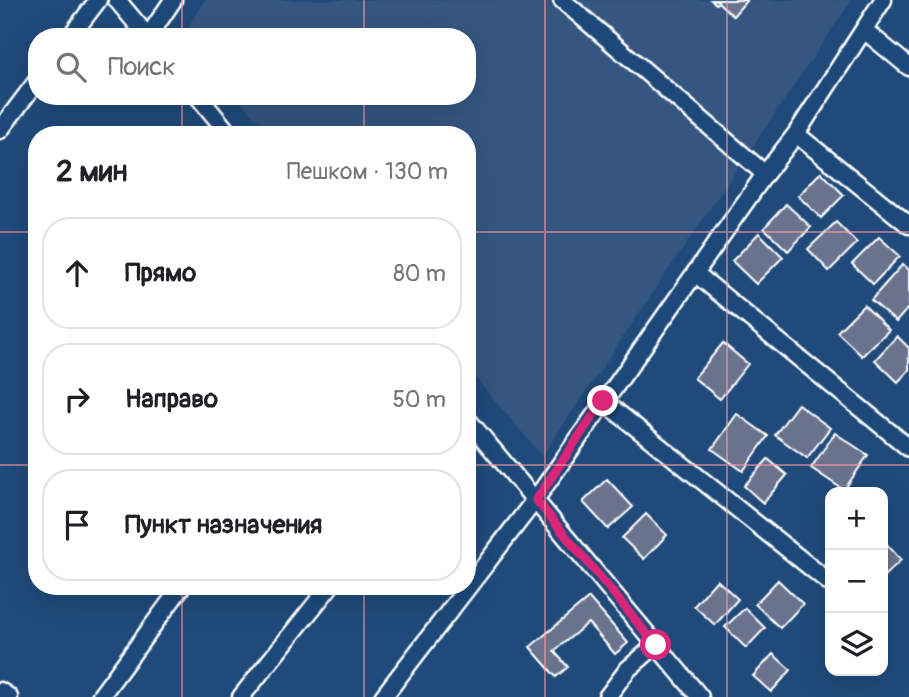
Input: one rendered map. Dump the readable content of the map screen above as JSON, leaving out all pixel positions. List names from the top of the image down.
{
  "page": {
    "search": "Поиск",
    "heading": ["2 мин", "Пешком · 130 m"],
    "list": [
      ["Прямо", "80 m"],
      ["Направо", "50 m"],
      "Пункт назначения"
    ],
    "map_buttons": ["+", "−"]
  }
}
